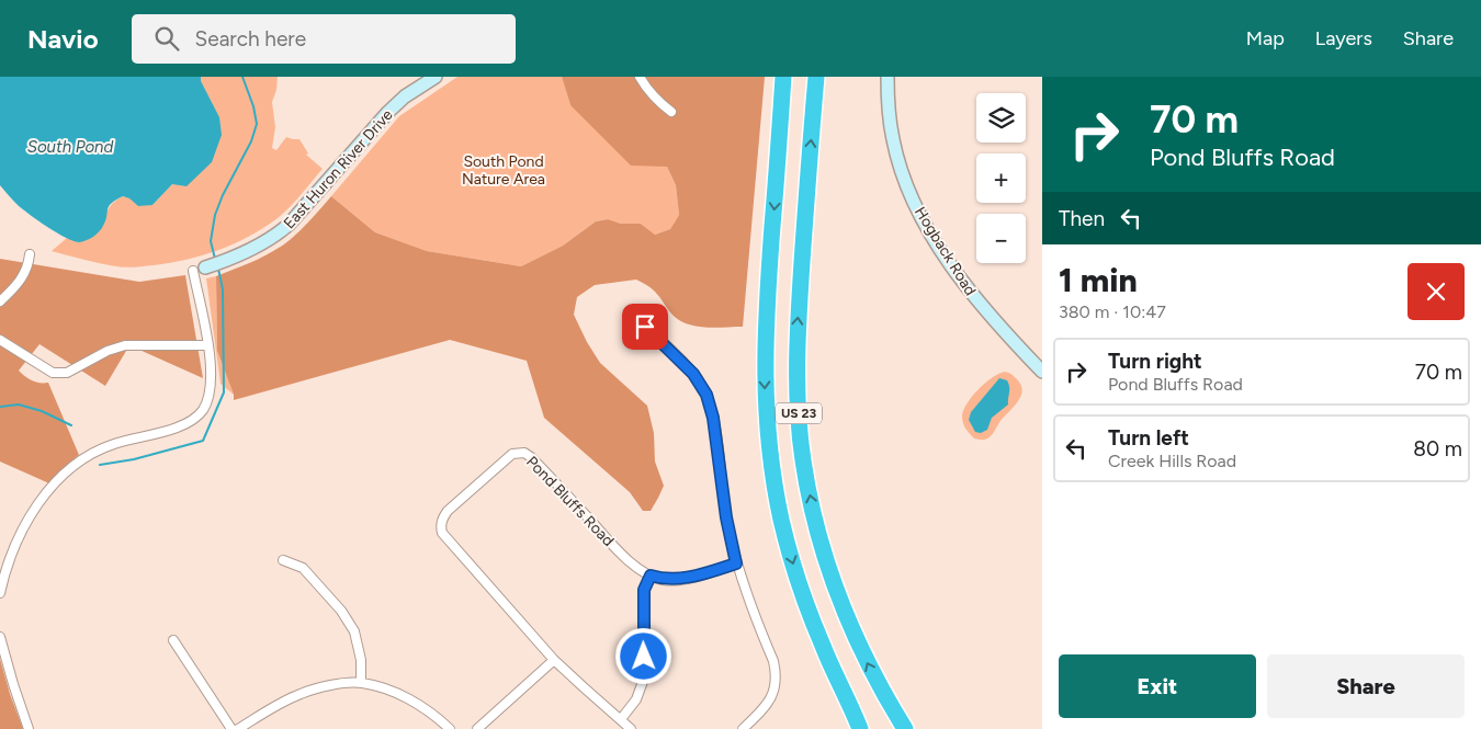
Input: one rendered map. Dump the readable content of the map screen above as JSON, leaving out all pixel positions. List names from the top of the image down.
{
  "streets": {
    "highway": ["US 23"],
    "main road": ["East Huron River Drive", "Hogback Road"],
    "street": ["Pond Bluffs Road"]
  },
  "water": ["South Pond"],
  "parks": ["South Pond Nature Area"],
  "page": {
    "header": "Navio",
    "search": "Search here",
    "nav": ["Map", "Layers", "Share"],
    "turn": ["70 m", "Pond Bluffs Road"],
    "map_buttons": ["+", "−"],
    "then": "Then",
    "heading": ["1 min", "380 m · 10:47"],
    "list": [
      {
        "name": "Turn right",
        "note": "Pond Bluffs Road",
        "value": "70 m"
      },
      {
        "name": "Turn left",
        "note": "Creek Hills Road",
        "value": "80 m"
      }
    ],
    "buttons": ["Exit", "Share"]
  }
}
